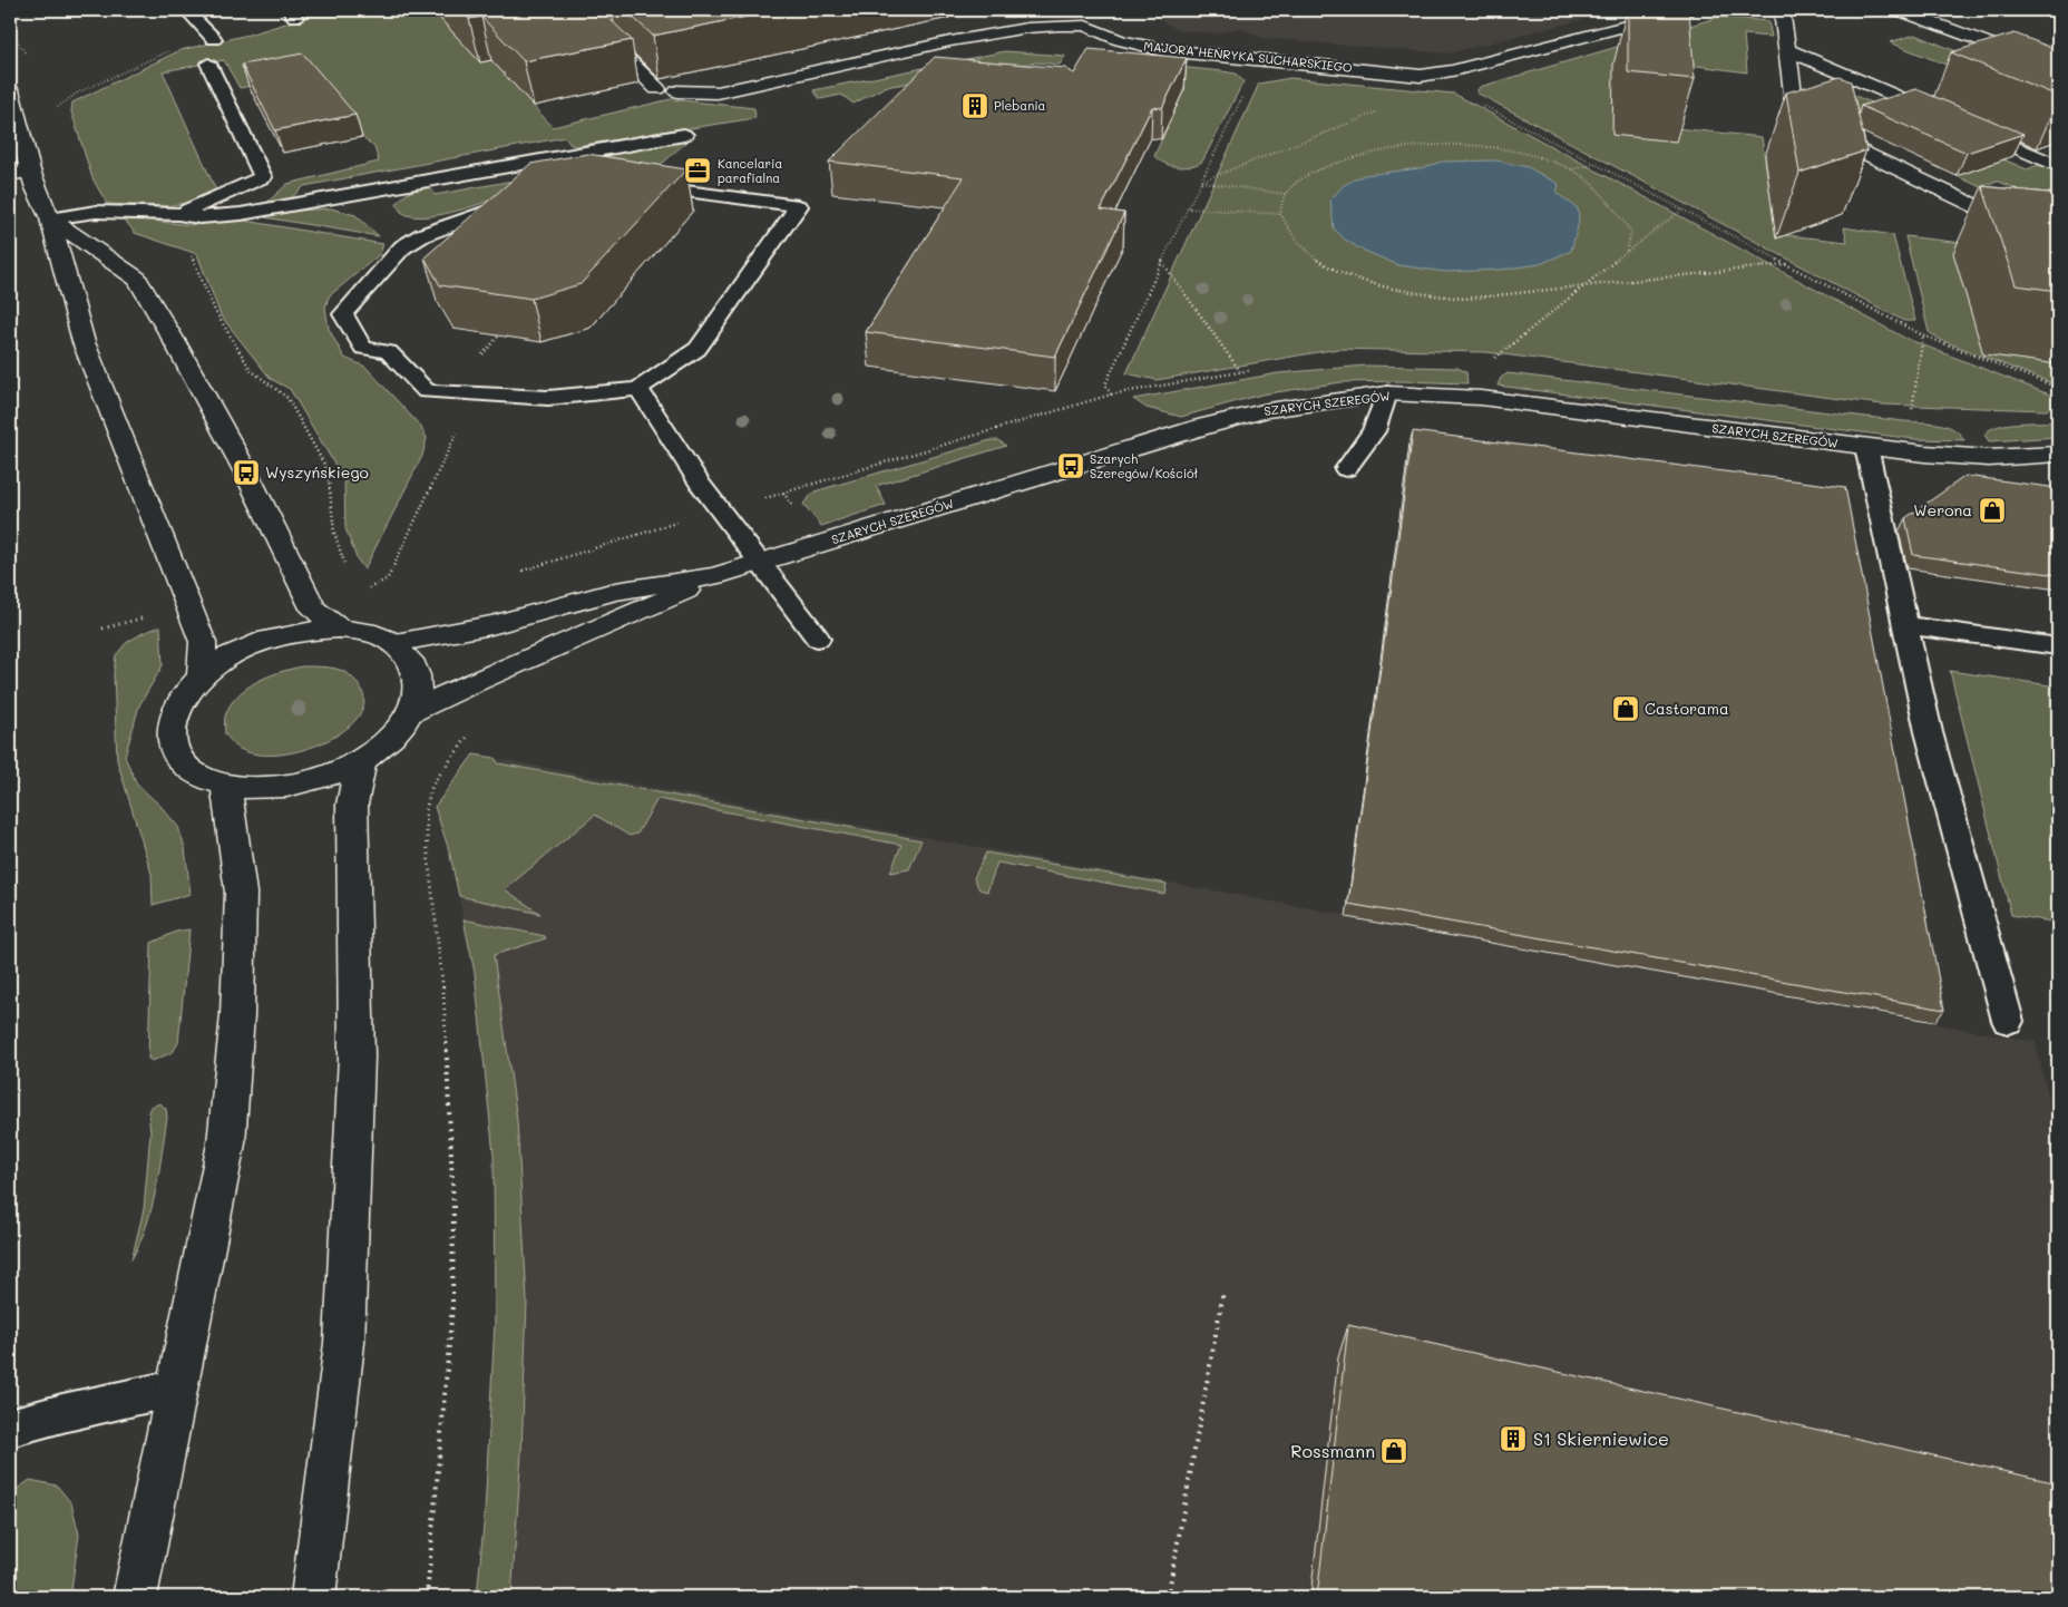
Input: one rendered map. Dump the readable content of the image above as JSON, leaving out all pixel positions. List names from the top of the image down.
{
  "streets": {
    "street": ["MAJORA HENRYKA SUCHARSKIEGO", "SZARYCH SZEREGÓW"]
  },
  "places": {
    "building": ["Plebania", "S1 Skierniewice"],
    "office": ["Kancelaria parafialna"],
    "bus stop": ["Szarych Szeregów/Kościół", "Wyszyńskiego"],
    "shop": ["Werona", "Castorama", "Rossmann"]
  }
}
